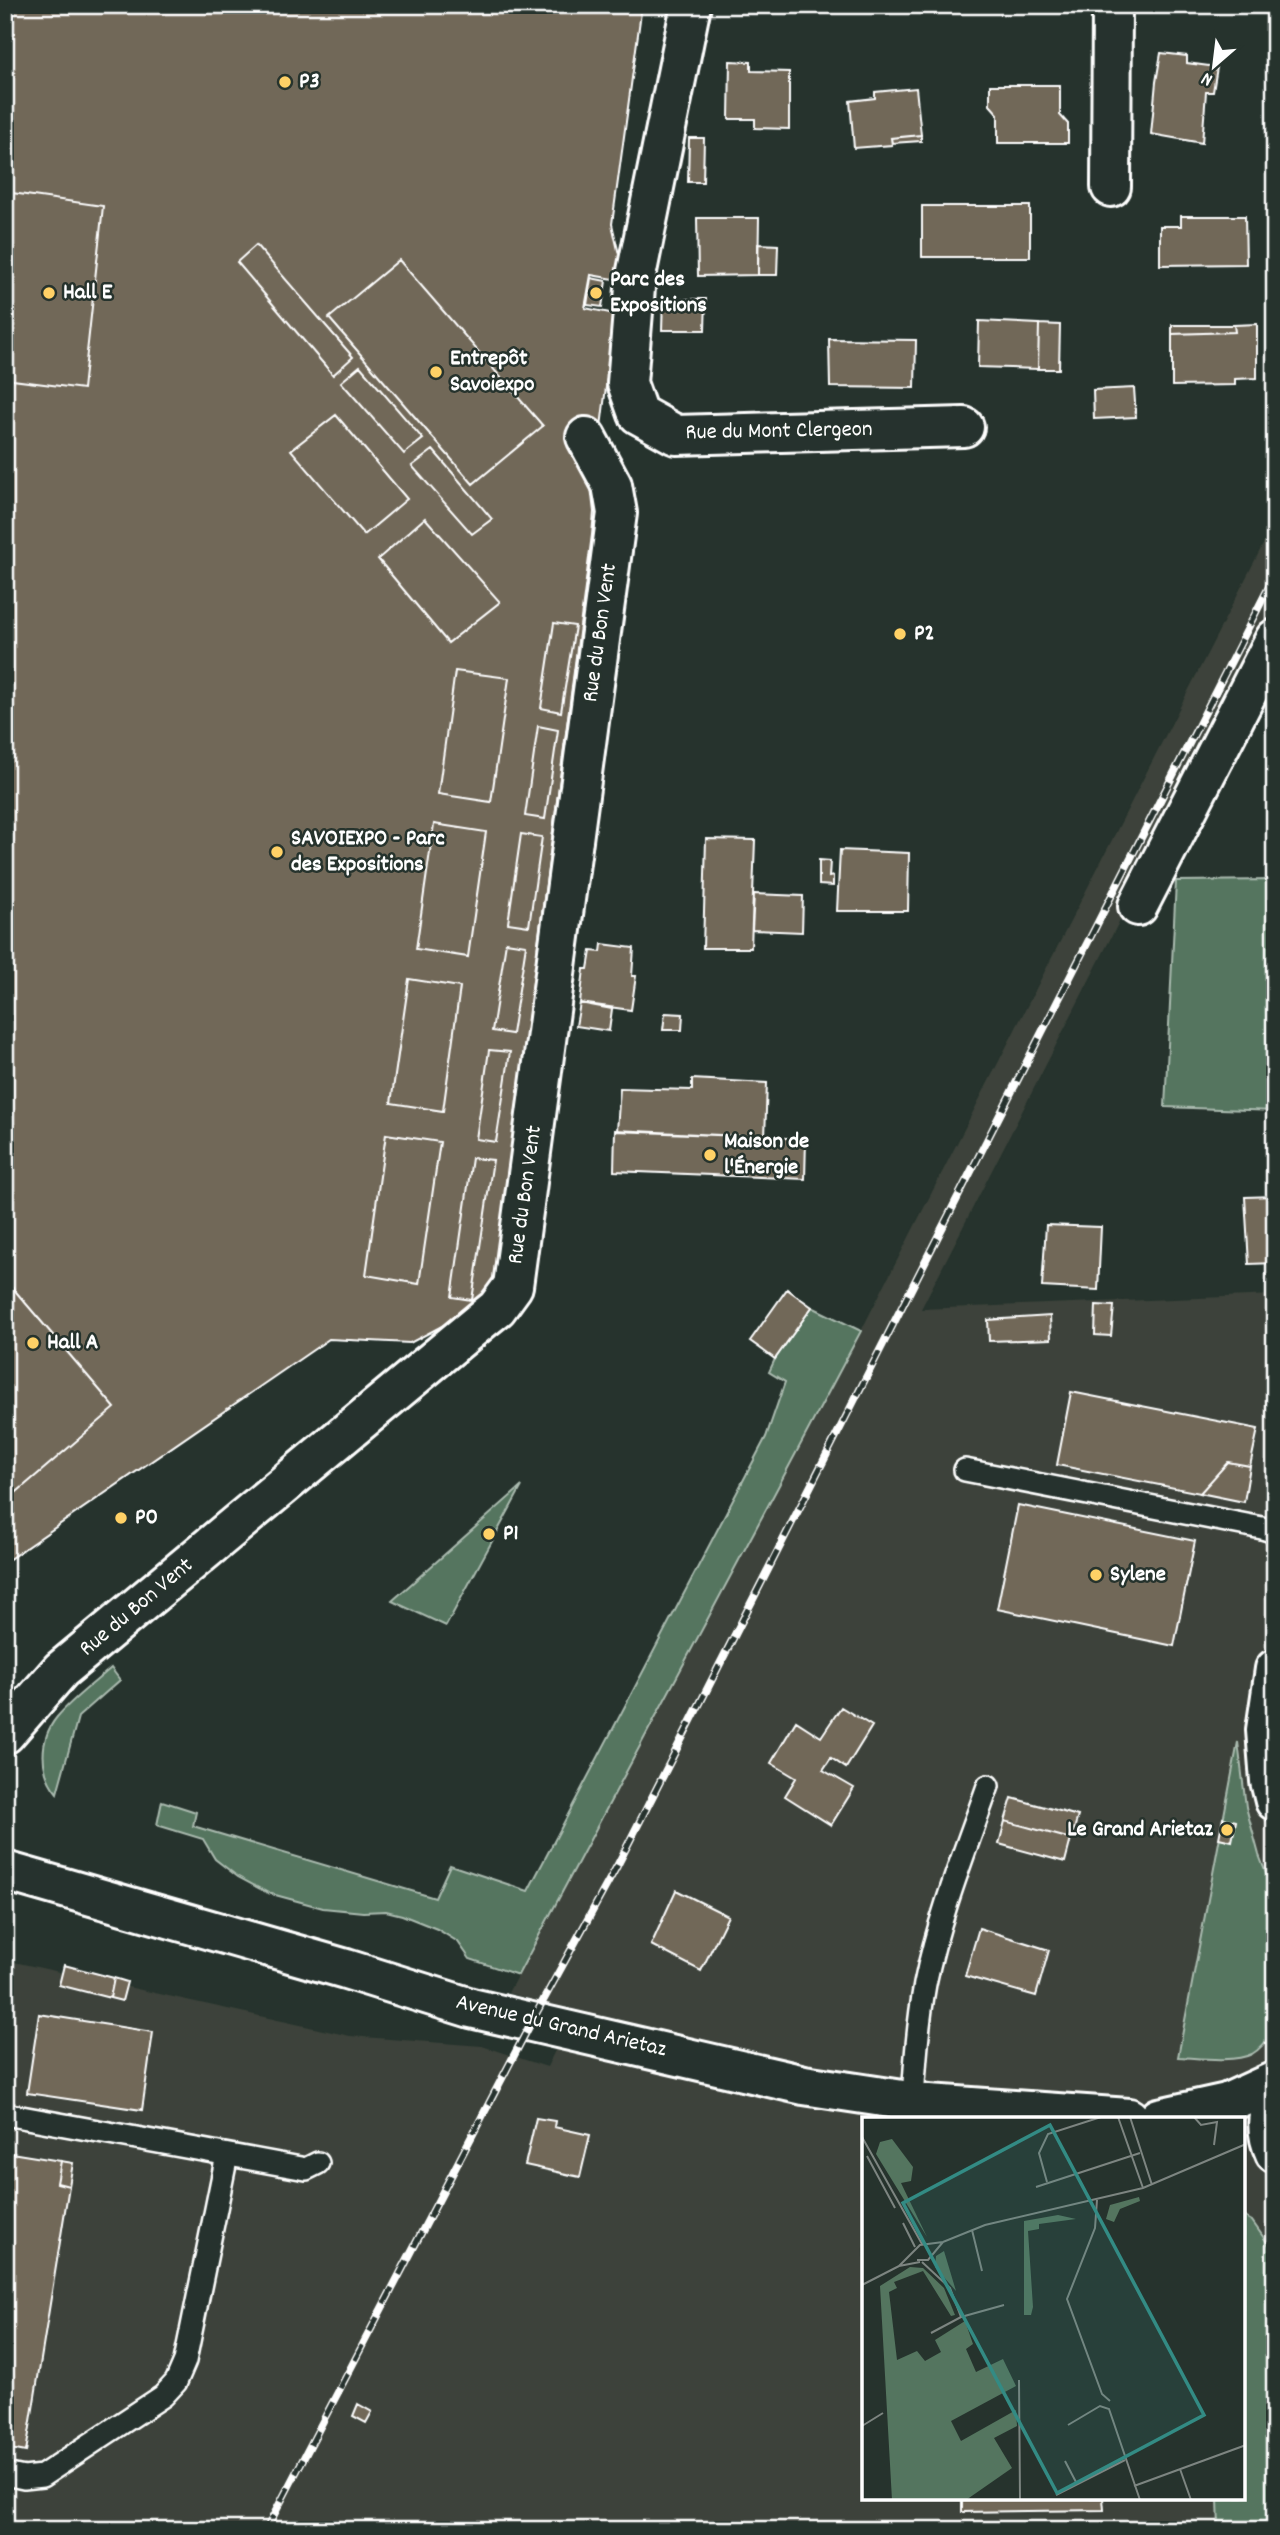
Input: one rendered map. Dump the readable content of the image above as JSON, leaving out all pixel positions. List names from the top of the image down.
{
  "streets": {
    "street": ["Rue du Mont Clergeon", "Rue du Bon Vent", "Avenue du Grand Arietaz"]
  },
  "places": [
    "P3",
    "Hall E",
    "Parc des Expositions",
    "Entrepôt Savoiexpo",
    "P2",
    "SAVOIEXPO - Parc des Expositions",
    "Maison de l'Énergie",
    "Hall A",
    "P0",
    "P1",
    "Sylene",
    "Le Grand Arietaz"
  ],
  "north": "bottom left"
}
